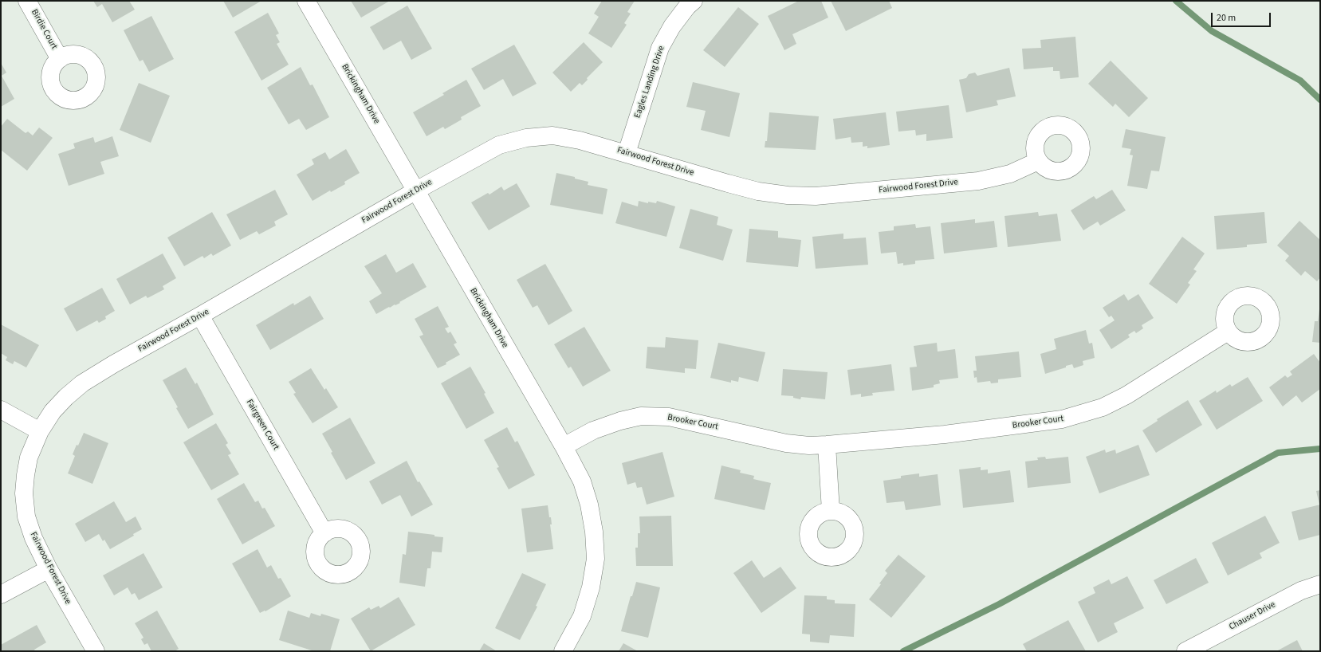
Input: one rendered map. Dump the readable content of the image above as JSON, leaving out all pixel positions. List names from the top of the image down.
{
  "streets": {
    "street": [
      "Birdie Court",
      "Eagles Landing Drive",
      "Brickingham Drive",
      "Fairwood Forest Drive",
      "Brooker Court",
      "Fairgreen Court",
      "Chauser Drive"
    ]
  },
  "crossings": [
    ["Eagles Landing Drive", "Fairwood Forest Drive"],
    ["Brickingham Drive", "Fairwood Forest Drive"],
    ["Brickingham Drive", "Brooker Court"],
    ["Fairwood Forest Drive", "Fairgreen Court"]
  ],
  "scale_bar": "20 m"
}
